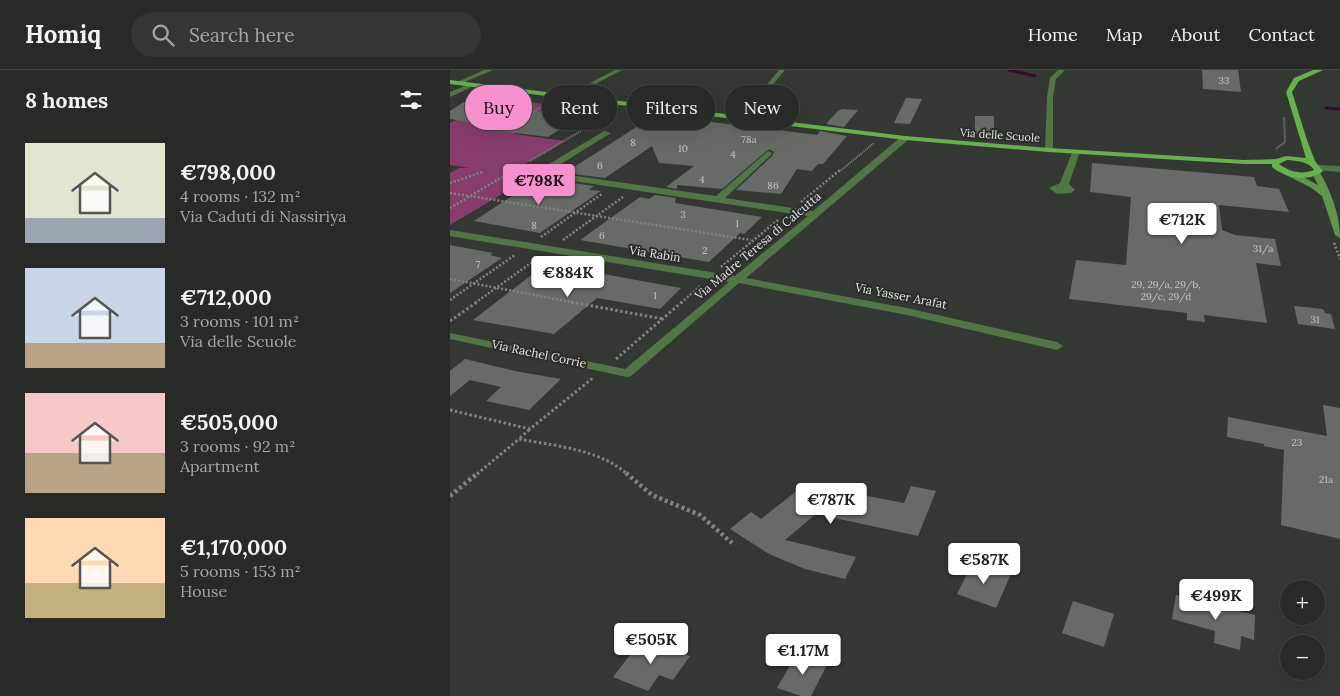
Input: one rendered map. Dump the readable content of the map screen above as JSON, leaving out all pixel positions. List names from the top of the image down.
{
  "streets": {
    "main road": ["Via delle Scuole"],
    "street": [
      "Via Madre Teresa di Calcutta",
      "Via Rabin",
      "Via Yasser Arafat",
      "Via Rachel Corrie"
    ]
  },
  "crossings": [
    ["Via delle Scuole", "Via Madre Teresa di Calcutta"],
    ["Via Madre Teresa di Calcutta", "Via Rabin"],
    ["Via Madre Teresa di Calcutta", "Via Yasser Arafat"],
    ["Via Madre Teresa di Calcutta", "Via Rachel Corrie"],
    ["Via Rabin", "Via Yasser Arafat"]
  ],
  "house_numbers": [
    "33",
    "78a",
    "8",
    "10",
    "4",
    "6",
    "4",
    "86",
    "3",
    "1",
    "8",
    "6",
    "31/a",
    "2",
    "7",
    "29, 29/a, 29/b, 29/c, 29/d",
    "1",
    "31",
    "23",
    "21a"
  ],
  "page": {
    "header": "Homiq",
    "search": "Search here",
    "nav": [
      "Home",
      "Map",
      "About",
      "Contact"
    ],
    "heading": "8 homes",
    "chip": [
      "Buy",
      "Rent",
      "Filters",
      "New"
    ],
    "list": [
      {
        "name": "€798,000",
        "note": "4 rooms · 132 m² · Via Caduti di Nassiriya"
      },
      {
        "name": "€712,000",
        "note": "3 rooms · 101 m² · Via delle Scuole"
      },
      {
        "name": "€505,000",
        "note": "3 rooms · 92 m² · Apartment"
      },
      {
        "name": "€1,170,000",
        "note": "5 rooms · 153 m² · House"
      }
    ],
    "price": [
      "€798K",
      "€712K",
      "€884K",
      "€787K",
      "€587K",
      "€499K",
      "€505K",
      "€1.17M"
    ],
    "map_buttons": ["+", "−"]
  }
}
